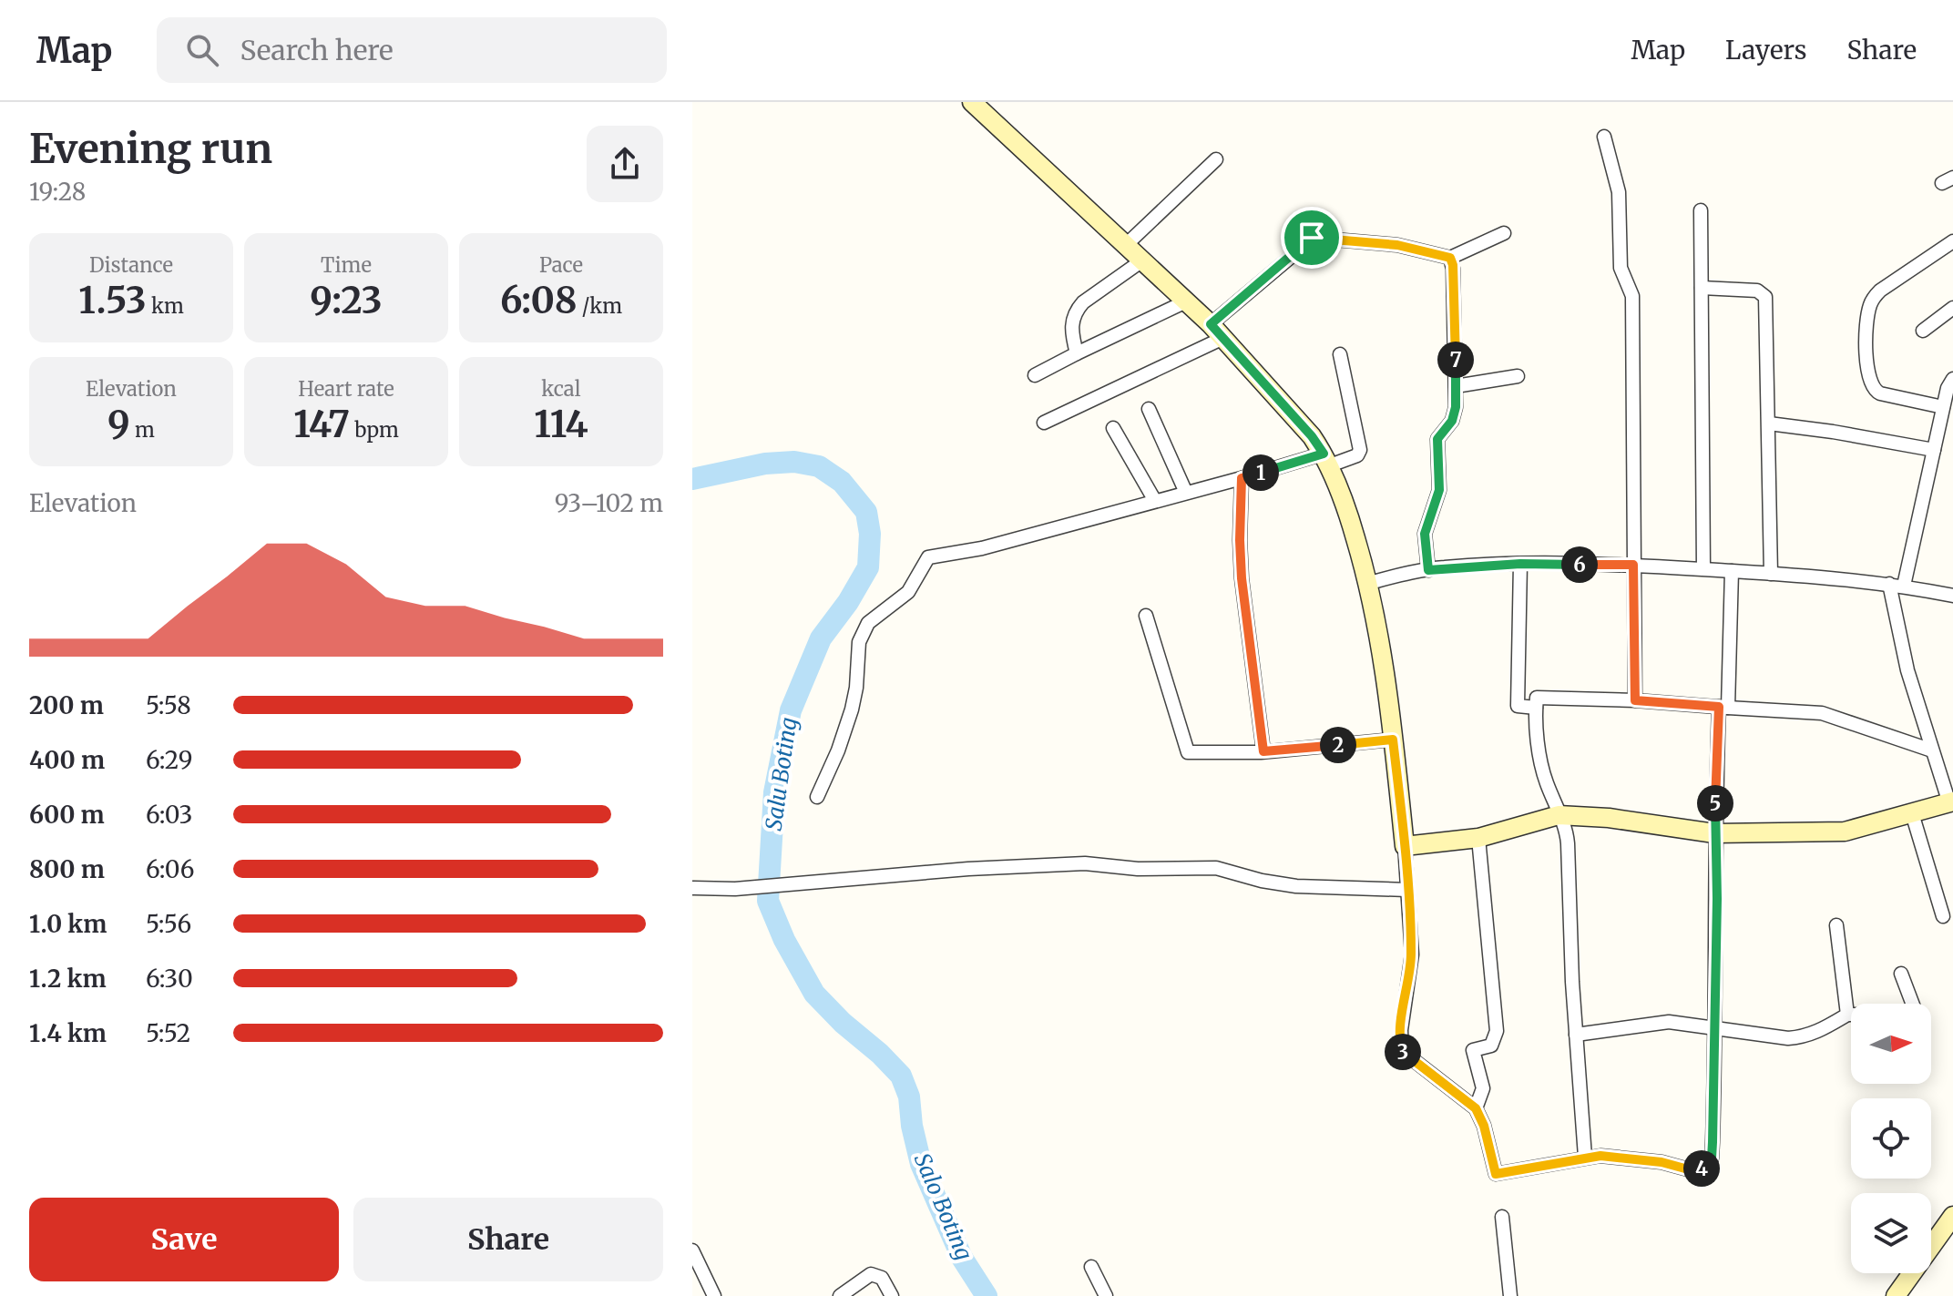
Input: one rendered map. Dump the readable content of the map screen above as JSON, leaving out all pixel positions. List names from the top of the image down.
{
  "water": ["Salu Boting", "Salo Boting"],
  "north": "right",
  "page": {
    "header": "Map",
    "search": "Search here",
    "nav": ["Map", "Layers", "Share"],
    "heading": ["Evening run", "19:28"],
    "stats": [
      ["Distance", "1.53 km"],
      ["Time", "9:23"],
      ["Pace", "6:08 /km"],
      ["Elevation", "9 m"],
      ["Heart rate", "147 bpm"],
      ["kcal", "114"]
    ],
    "pins": [
      "7",
      "1",
      "6",
      "2",
      "5",
      "3",
      "4"
    ],
    "chart": ["Elevation", "93–102 m"],
    "list": [
      {
        "name": "200 m",
        "note": "5:58"
      },
      {
        "name": "400 m",
        "note": "6:29"
      },
      {
        "name": "600 m",
        "note": "6:03"
      },
      {
        "name": "800 m",
        "note": "6:06"
      },
      {
        "name": "1.0 km",
        "note": "5:56"
      },
      {
        "name": "1.2 km",
        "note": "6:30"
      },
      {
        "name": "1.4 km",
        "note": "5:52"
      }
    ],
    "buttons": ["Save", "Share"]
  }
}
